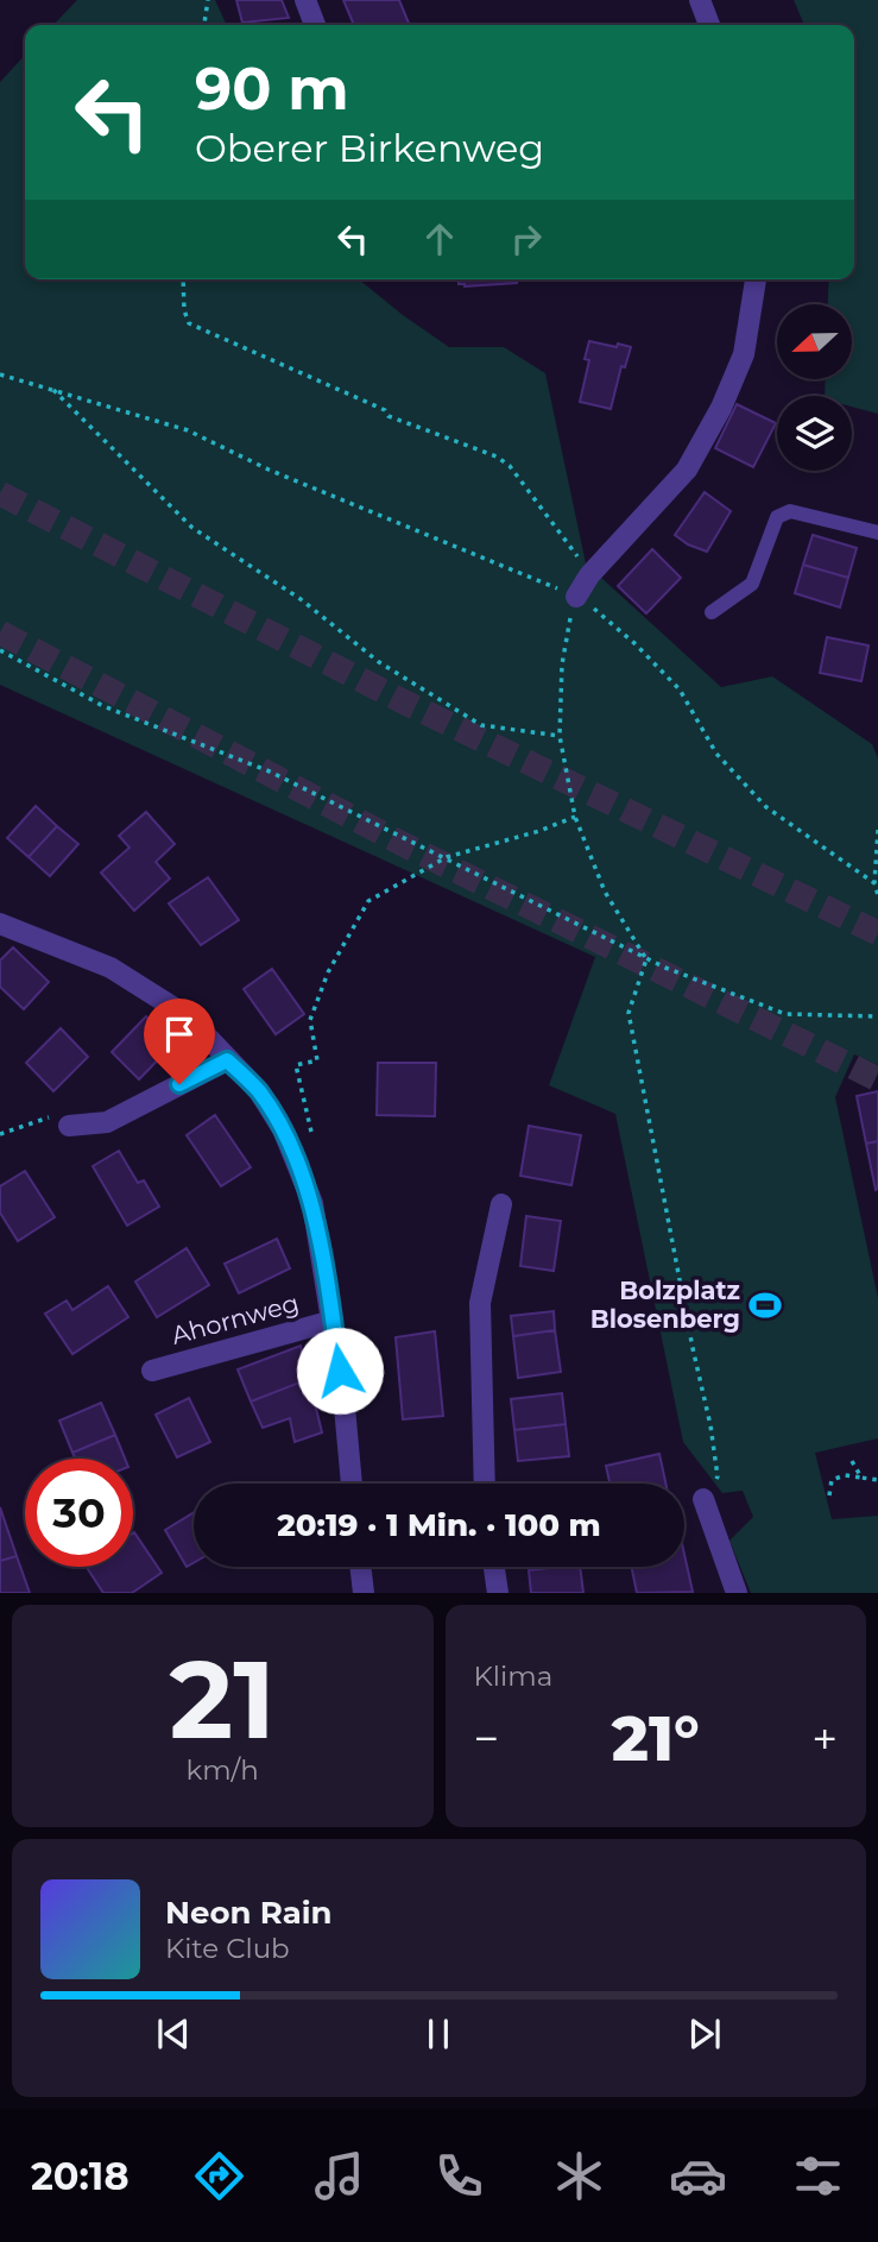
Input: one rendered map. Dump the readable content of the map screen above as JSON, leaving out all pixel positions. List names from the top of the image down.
{
  "streets": {
    "street": ["Ahornweg"]
  },
  "places": {
    "sports": ["Bolzplatz Blosenberg"]
  },
  "north": "left",
  "page": {
    "turn": ["90 m", "Oberer Birkenweg"],
    "limit": "30",
    "trip": "20:19 · 1 Min. · 100 m",
    "tile": [
      ["21", "km/h"],
      "Klima"
    ],
    "heat": ["−", "21°", "+"],
    "song": ["Neon Rain", "Kite Club"],
    "tabs": "20:18"
  }
}
